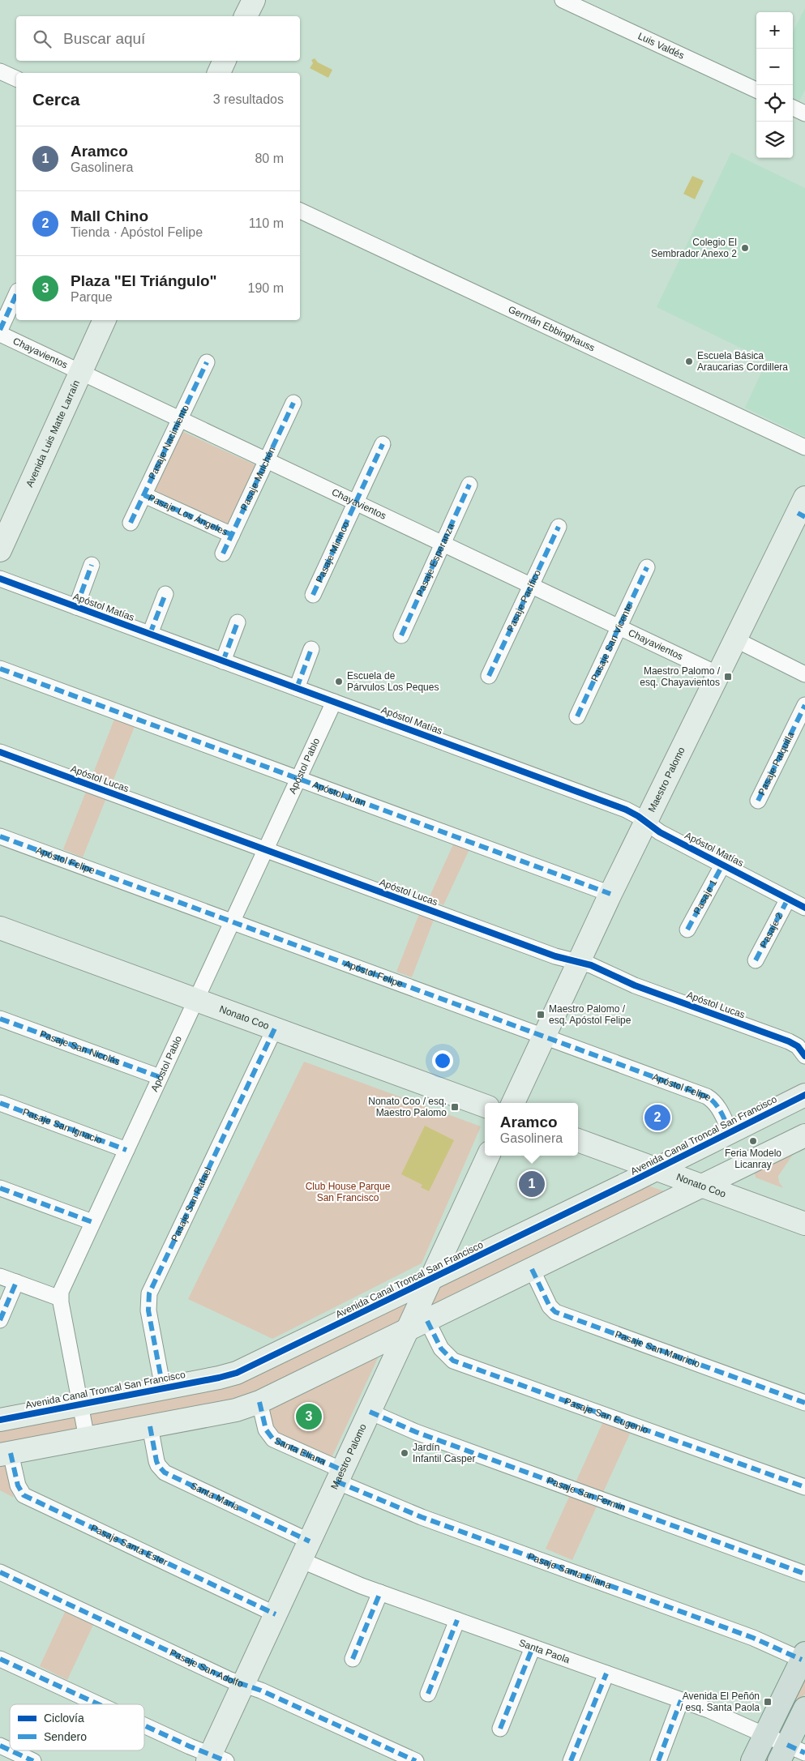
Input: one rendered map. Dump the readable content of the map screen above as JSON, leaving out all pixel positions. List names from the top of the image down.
{
  "streets": {
    "street": [
      "Luis Valdés",
      "Germán Ebbinghauss",
      "Chayavientos",
      "Avenida Luis Matte Larraín",
      "Pasaje Nacimiento",
      "Pasaje Mulchén",
      "Pasaje Los Ángeles",
      "Pasaje Mininco",
      "Pasaje Esperanza",
      "Pasaje Pacífico",
      "Apóstol Matías",
      "Pasaje San Vicente",
      "Pasaje Palquilla",
      "Apóstol Pablo",
      "Apóstol Lucas",
      "Maestro Palomo",
      "Apóstol Juan",
      "Apóstol Felipe",
      "Pasaje 1",
      "Pasaje 2",
      "Nonato Coo",
      "Pasaje San Nicolás",
      "Pasaje San Ignacio",
      "Avenida Canal Troncal San Francisco",
      "Pasaje San Rafael",
      "Pasaje San Mauricio",
      "Pasaje San Eugenio",
      "Santa Eliana",
      "Pasaje San Fermin",
      "Santa María",
      "Pasaje Santa Ester",
      "Pasaje Santa Eliana",
      "Santa Paola",
      "Pasaje San Adolfo"
    ]
  },
  "crossings": [
    ["Chayavientos", "Avenida Luis Matte Larraín"],
    ["Chayavientos", "Pasaje Nacimiento"],
    ["Chayavientos", "Pasaje Mulchén"],
    ["Chayavientos", "Pasaje Mininco"],
    ["Chayavientos", "Pasaje Esperanza"],
    ["Chayavientos", "Pasaje Pacífico"],
    ["Chayavientos", "Pasaje San Vicente"],
    ["Chayavientos", "Maestro Palomo"],
    ["Pasaje Nacimiento", "Pasaje Los Ángeles"],
    ["Pasaje Mulchén", "Pasaje Los Ángeles"],
    ["Apóstol Matías", "Apóstol Pablo"],
    ["Apóstol Matías", "Maestro Palomo"],
    ["Apóstol Matías", "Pasaje 1"],
    ["Apóstol Matías", "Pasaje 2"],
    ["Apóstol Pablo", "Apóstol Lucas"],
    ["Apóstol Pablo", "Apóstol Juan"],
    ["Apóstol Pablo", "Apóstol Felipe"],
    ["Apóstol Pablo", "Nonato Coo"],
    ["Apóstol Pablo", "Pasaje San Nicolás"],
    ["Apóstol Pablo", "Pasaje San Ignacio"],
    ["Apóstol Lucas", "Maestro Palomo"],
    ["Maestro Palomo", "Apóstol Juan"],
    ["Maestro Palomo", "Apóstol Felipe"],
    ["Maestro Palomo", "Avenida Canal Troncal San Francisco"],
    ["Maestro Palomo", "Santa Eliana"],
    ["Maestro Palomo", "Pasaje San Fermin"],
    ["Maestro Palomo", "Santa María"],
    ["Maestro Palomo", "Pasaje Santa Ester"],
    ["Maestro Palomo", "Pasaje Santa Eliana"],
    ["Maestro Palomo", "Santa Paola"],
    ["Maestro Palomo", "Pasaje San Adolfo"],
    ["Apóstol Felipe", "Avenida Canal Troncal San Francisco"],
    ["Nonato Coo", "Avenida Canal Troncal San Francisco"],
    ["Nonato Coo", "Pasaje San Rafael"],
    ["Avenida Canal Troncal San Francisco", "Pasaje San Rafael"],
    ["Santa Eliana", "Pasaje Santa Eliana"],
    ["Santa María", "Santa Paola"]
  ],
  "parks": ["Club House Parque San Francisco"],
  "places": {
    "other": [
      "Colegio El Sembrador Anexo 2",
      "Escuela Básica Araucarias Cordillera",
      "Escuela de Párvulos Los Peques",
      "Feria Modelo Licanray",
      "Jardín Infantil Casper"
    ],
    "transit": [
      "Maestro Palomo / esq. Chayavientos",
      "Maestro Palomo / esq. Apóstol Felipe",
      "Nonato Coo / esq. Maestro Palomo",
      "Avenida El Peñón / esq. Santa Paola"
    ]
  },
  "legend": ["Ciclovía", "Sendero"],
  "page": {
    "map_buttons": ["+", "−"],
    "search": "Buscar aquí",
    "heading": ["Cerca", "3 resultados"],
    "list": [
      {
        "mark": "1",
        "name": "Aramco",
        "note": "Gasolinera",
        "value": "80 m"
      },
      {
        "mark": "2",
        "name": "Mall Chino",
        "note": "Tienda · Apóstol Felipe",
        "value": "110 m"
      },
      {
        "mark": "3",
        "name": "Plaza \"El Triángulo\"",
        "note": "Parque",
        "value": "190 m"
      }
    ],
    "popup": ["Aramco", "Gasolinera"],
    "pins": ["2", "1", "3"]
  }
}
